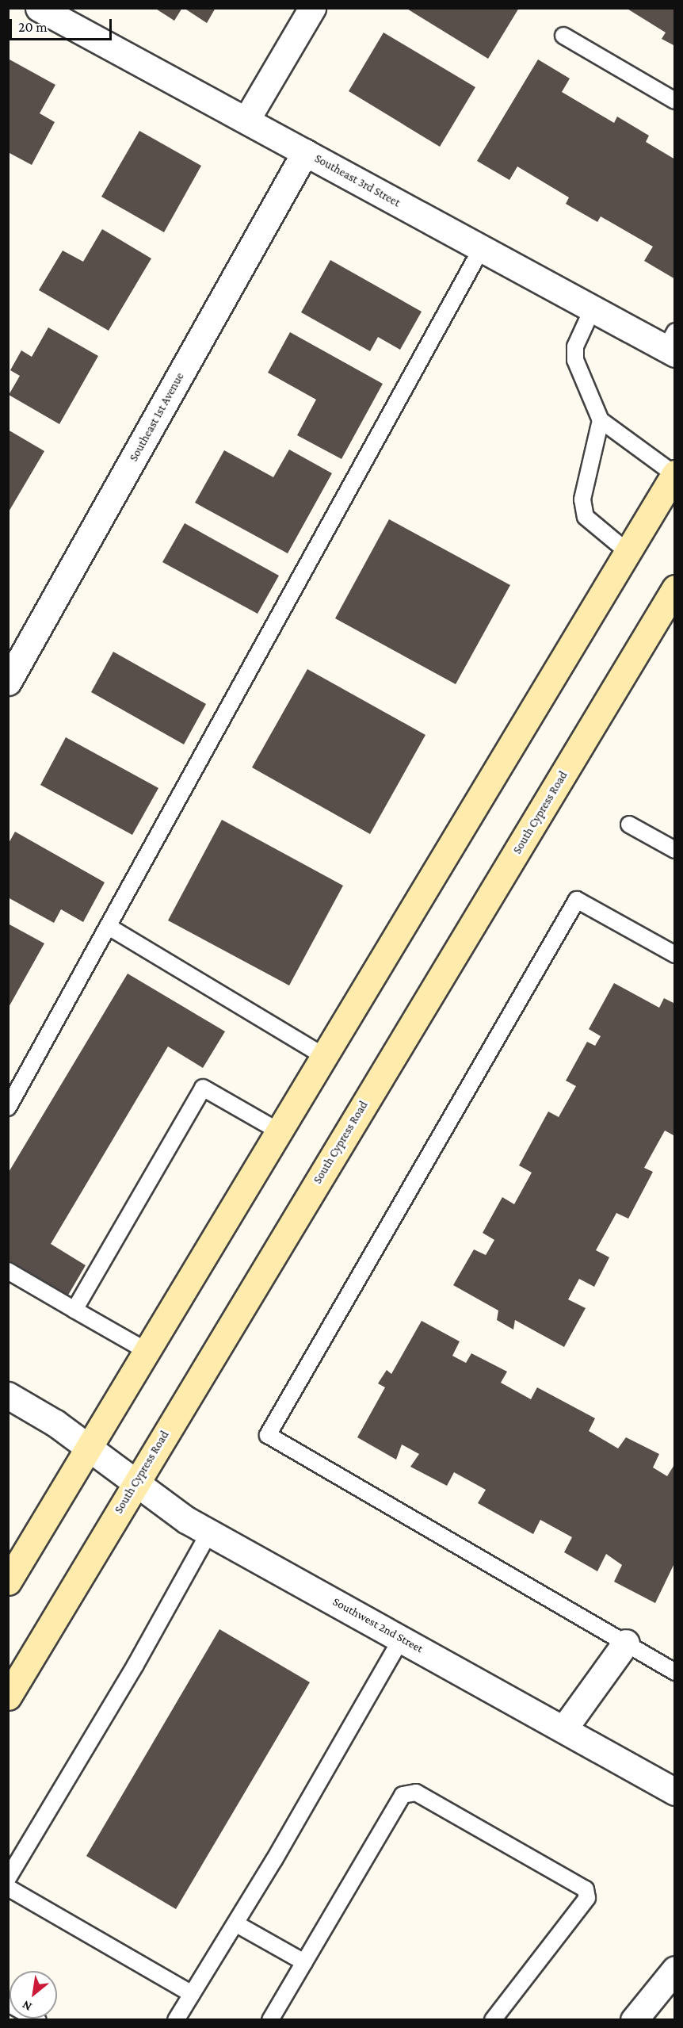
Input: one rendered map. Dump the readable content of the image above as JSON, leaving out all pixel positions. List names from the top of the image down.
{
  "streets": {
    "street": [
      "Southeast 3rd Street",
      "Southeast 1st Avenue",
      "South Cypress Road",
      "Southwest 2nd Street"
    ]
  },
  "crossings": [
    ["Southeast 3rd Street", "Southeast 1st Avenue"],
    ["South Cypress Road", "Southwest 2nd Street"]
  ],
  "scale_bar": "20 m",
  "north": "bottom left"
}
